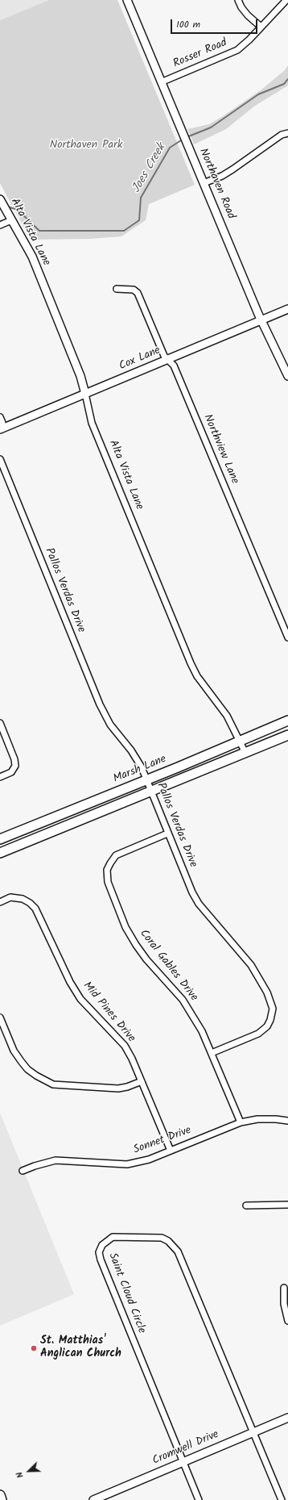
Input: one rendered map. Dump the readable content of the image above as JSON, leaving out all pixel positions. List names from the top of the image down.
{
  "streets": {
    "main road": ["Marsh Lane"],
    "street": [
      "Rosser Road",
      "Northaven Road",
      "Alta Vista Lane",
      "Cox Lane",
      "Northview Lane",
      "Pallos Verdas Drive",
      "Coral Gables Drive",
      "Mid Pines Drive",
      "Sonnet Drive",
      "Saint Cloud Circle",
      "Cromwell Drive"
    ]
  },
  "crossings": [
    ["Rosser Road", "Northaven Road"],
    ["Northaven Road", "Cox Lane"],
    ["Alta Vista Lane", "Cox Lane"],
    ["Alta Vista Lane", "Marsh Lane"],
    ["Cox Lane", "Northview Lane"],
    ["Pallos Verdas Drive", "Marsh Lane"],
    ["Pallos Verdas Drive", "Coral Gables Drive"],
    ["Coral Gables Drive", "Sonnet Drive"],
    ["Mid Pines Drive", "Sonnet Drive"],
    ["Saint Cloud Circle", "Cromwell Drive"]
  ],
  "water": ["Joes Creek"],
  "parks": ["Northaven Park"],
  "places": ["St. Matthias' Anglican Church"],
  "scale_bar": "100 m",
  "north": "bottom left"
}
